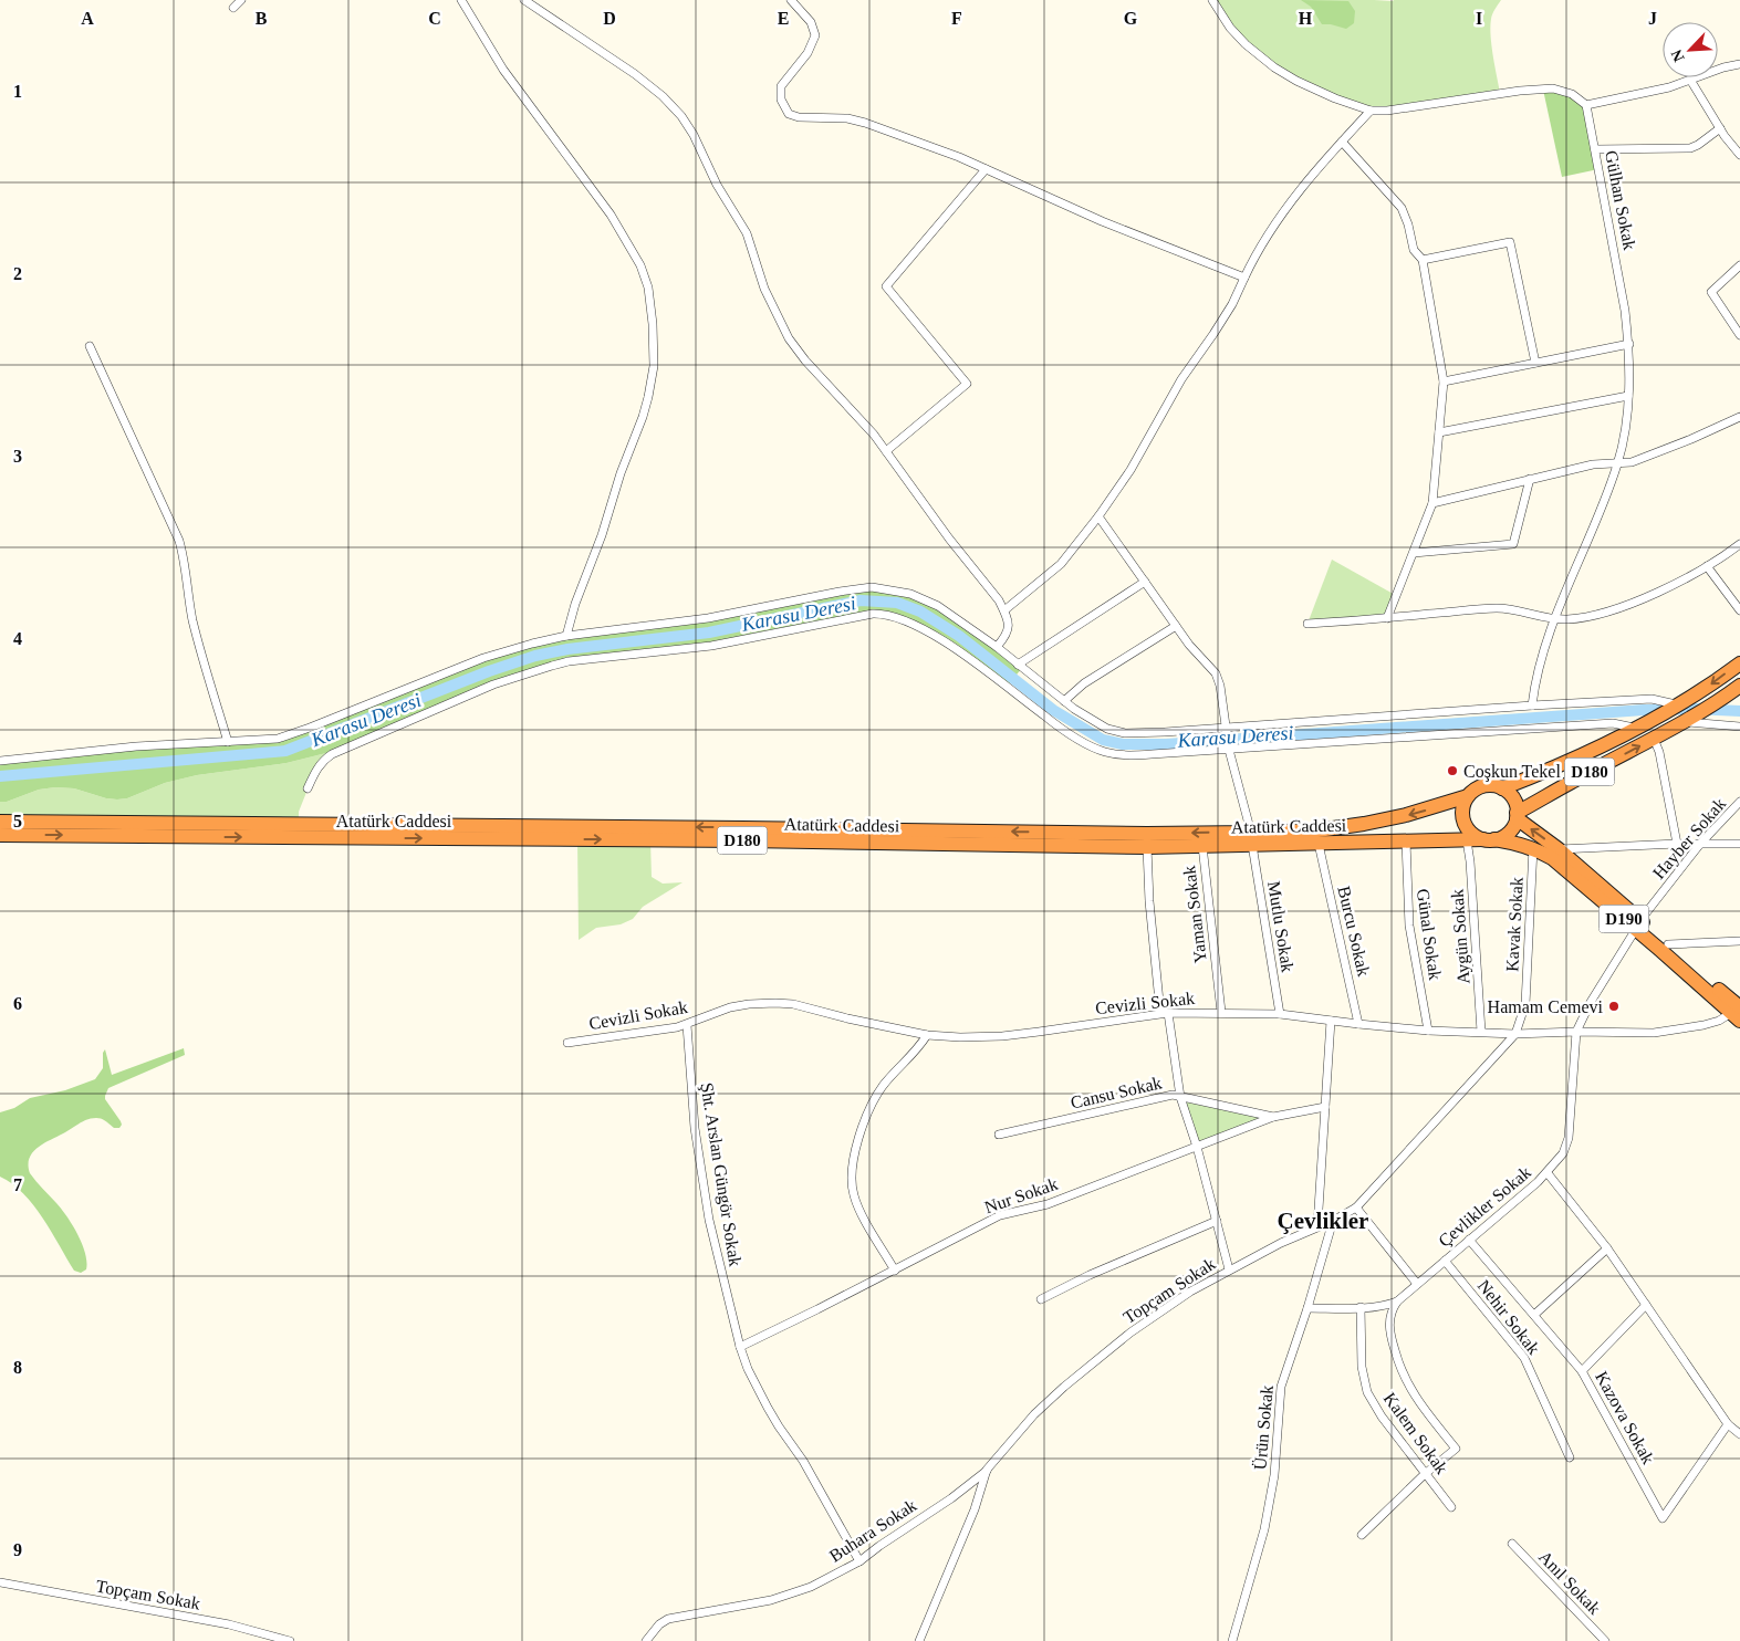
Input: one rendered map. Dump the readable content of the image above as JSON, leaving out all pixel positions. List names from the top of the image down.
{
  "streets": {
    "highway": ["D180", "Atatürk Caddesi", "D190"],
    "street": [
      "Gülhan Sokak",
      "Hayber Sokak",
      "Yaman Sokak",
      "Kavak Sokak",
      "Mutlu Sokak",
      "Burcu Sokak",
      "Günal Sokak",
      "Aygün Sokak",
      "Cevizli Sokak",
      "Cansu Sokak",
      "Şht. Arslan Güngör Sokak",
      "Nur Sokak",
      "Çevlikler Sokak",
      "Topçam Sokak",
      "Nehir Sokak",
      "Kazova Sokak",
      "Ürün Sokak",
      "Kalem Sokak",
      "Buhara Sokak",
      "Anıl Sokak"
    ]
  },
  "crossings": [
    ["D180", "Atatürk Caddesi"],
    ["D180", "D190"],
    ["Atatürk Caddesi", "Yaman Sokak"],
    ["Atatürk Caddesi", "D190"],
    ["Atatürk Caddesi", "Mutlu Sokak"],
    ["Atatürk Caddesi", "Burcu Sokak"],
    ["Atatürk Caddesi", "Günal Sokak"],
    ["Atatürk Caddesi", "Aygün Sokak"],
    ["Hayber Sokak", "D190"],
    ["Hayber Sokak", "Cevizli Sokak"],
    ["Hayber Sokak", "Çevlikler Sokak"],
    ["Yaman Sokak", "Cevizli Sokak"],
    ["D190", "Kavak Sokak"],
    ["D190", "Cevizli Sokak"],
    ["Kavak Sokak", "Cevizli Sokak"],
    ["Kavak Sokak", "Topçam Sokak"],
    ["Mutlu Sokak", "Cevizli Sokak"],
    ["Burcu Sokak", "Cevizli Sokak"],
    ["Günal Sokak", "Cevizli Sokak"],
    ["Aygün Sokak", "Cevizli Sokak"],
    ["Cevizli Sokak", "Şht. Arslan Güngör Sokak"],
    ["Cevizli Sokak", "Çevlikler Sokak"],
    ["Cevizli Sokak", "Topçam Sokak"],
    ["Cansu Sokak", "Nur Sokak"],
    ["Şht. Arslan Güngör Sokak", "Nur Sokak"],
    ["Şht. Arslan Güngör Sokak", "Buhara Sokak"],
    ["Çevlikler Sokak", "Nehir Sokak"],
    ["Çevlikler Sokak", "Kazova Sokak"],
    ["Topçam Sokak", "Ürün Sokak"],
    ["Topçam Sokak", "Buhara Sokak"]
  ],
  "districts": ["Çevlikler"],
  "water": ["Karasu Deresi"],
  "places": ["Coşkun Tekel", "Hamam Cemevi"],
  "north": "bottom left",
  "grid": {
    "columns": [
      "A",
      "B",
      "C",
      "D",
      "E",
      "F",
      "G",
      "H",
      "I",
      "J"
    ],
    "rows": [
      "1",
      "2",
      "3",
      "4",
      "5",
      "6",
      "7",
      "8",
      "9"
    ]
  }
}
